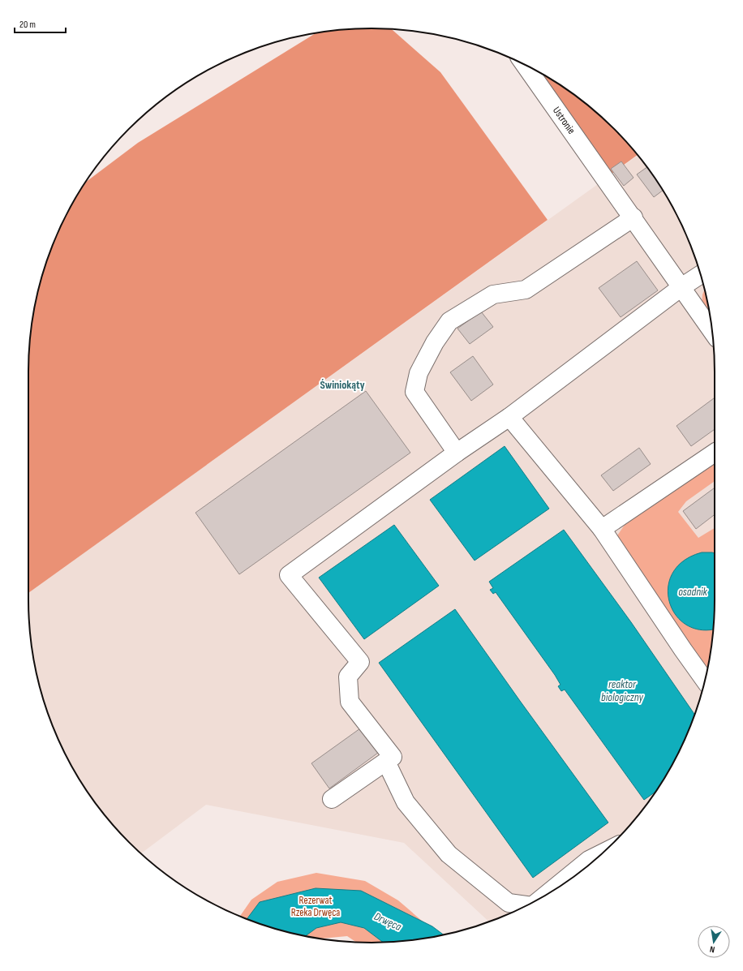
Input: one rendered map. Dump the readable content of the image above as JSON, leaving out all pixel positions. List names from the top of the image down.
{
  "streets": {
    "street": ["Ustronie"]
  },
  "districts": ["Świniokąty"],
  "water": ["osadnik", "reaktor biologiczny", "Drwęca"],
  "parks": ["Rezerwat Rzeka Drwęca"],
  "scale_bar": "20 m",
  "north": "bottom"
}
